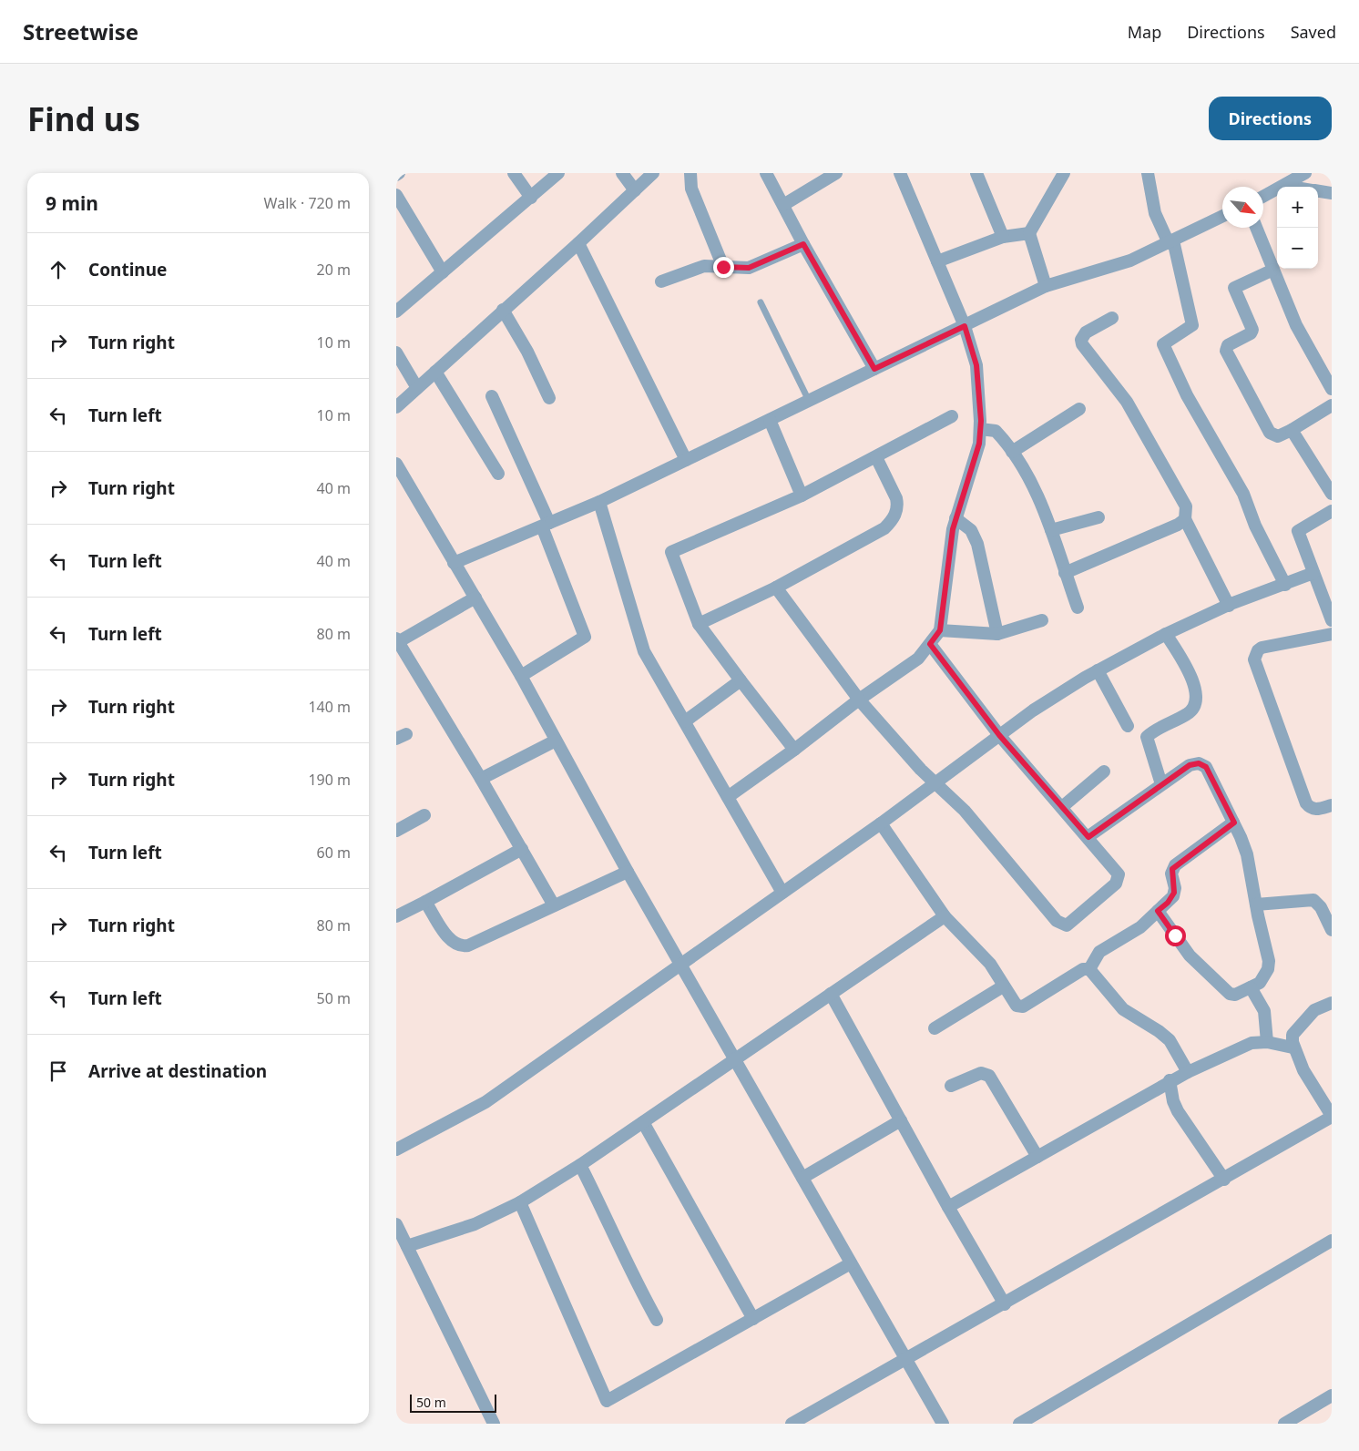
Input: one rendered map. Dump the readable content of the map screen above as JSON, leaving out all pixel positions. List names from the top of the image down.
{
  "scale_bar": "50 m",
  "north": "bottom right",
  "page": {
    "header": "Streetwise",
    "nav": ["Map", "Directions", "Saved"],
    "buttons": "Directions",
    "title": "Find us",
    "heading": ["9 min", "Walk · 720 m"],
    "map_buttons": ["+", "−"],
    "list": [
      ["Continue", "20 m"],
      ["Turn right", "10 m"],
      ["Turn left", "10 m"],
      ["Turn right", "40 m"],
      ["Turn left", "40 m"],
      ["Turn left", "80 m"],
      ["Turn right", "140 m"],
      ["Turn right", "190 m"],
      ["Turn left", "60 m"],
      ["Turn right", "80 m"],
      ["Turn left", "50 m"],
      "Arrive at destination"
    ],
    "scale": "50 m"
  }
}
